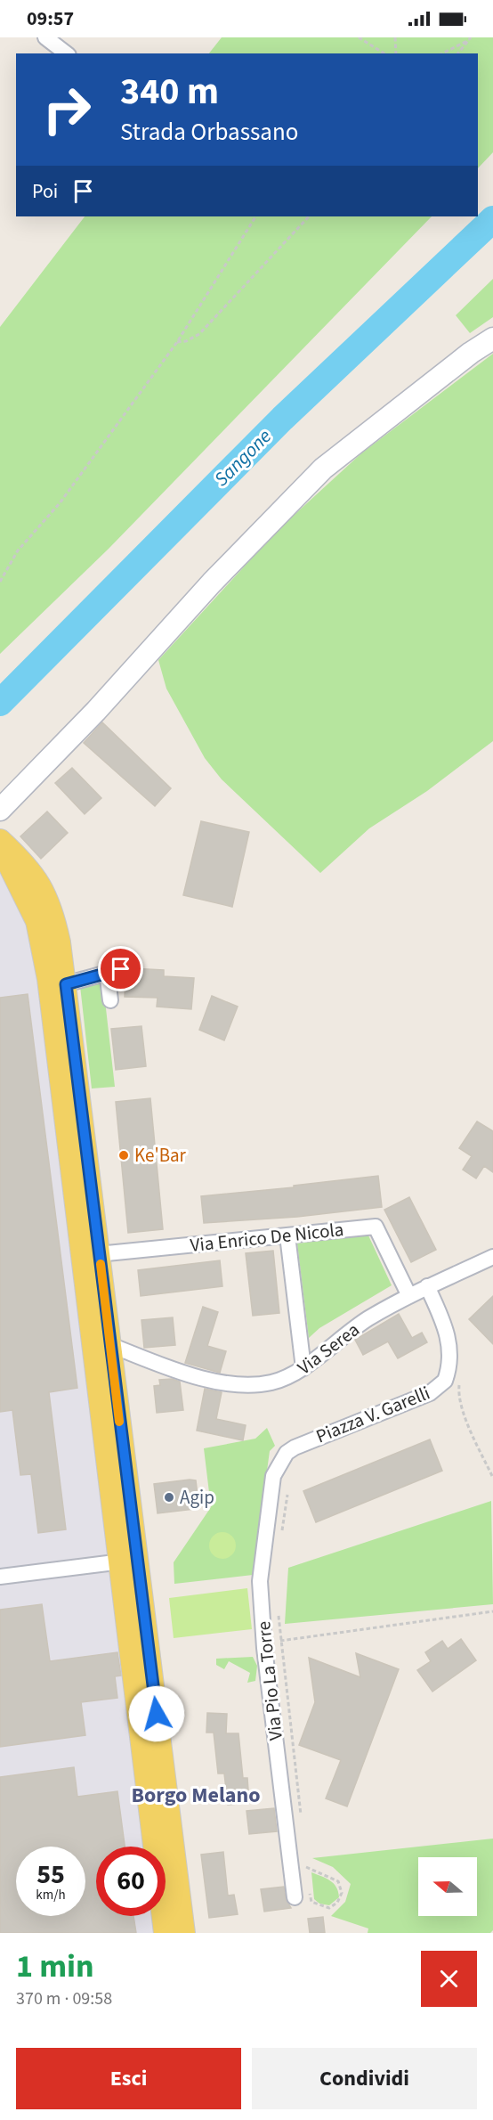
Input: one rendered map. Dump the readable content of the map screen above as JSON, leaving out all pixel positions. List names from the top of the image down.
{
  "streets": {
    "street": [
      "Via Enrico De Nicola",
      "Via Serea",
      "Piazza V. Garelli",
      "Via Pio La Torre"
    ]
  },
  "crossings": [
    ["Via Enrico De Nicola", "Via Serea"],
    ["Via Serea", "Piazza V. Garelli"],
    ["Piazza V. Garelli", "Via Pio La Torre"]
  ],
  "districts": ["Borgo Melano"],
  "water": ["Sangone"],
  "places": ["Ke'Bar", "Agip"],
  "north": "left",
  "page": {
    "status": "09:57",
    "turn": ["340 m", "Strada Orbassano"],
    "then": "Poi",
    "speed": "55 km/h",
    "limit": "60",
    "heading": ["1 min", "370 m · 09:58"],
    "buttons": ["Esci", "Condividi"]
  }
}
